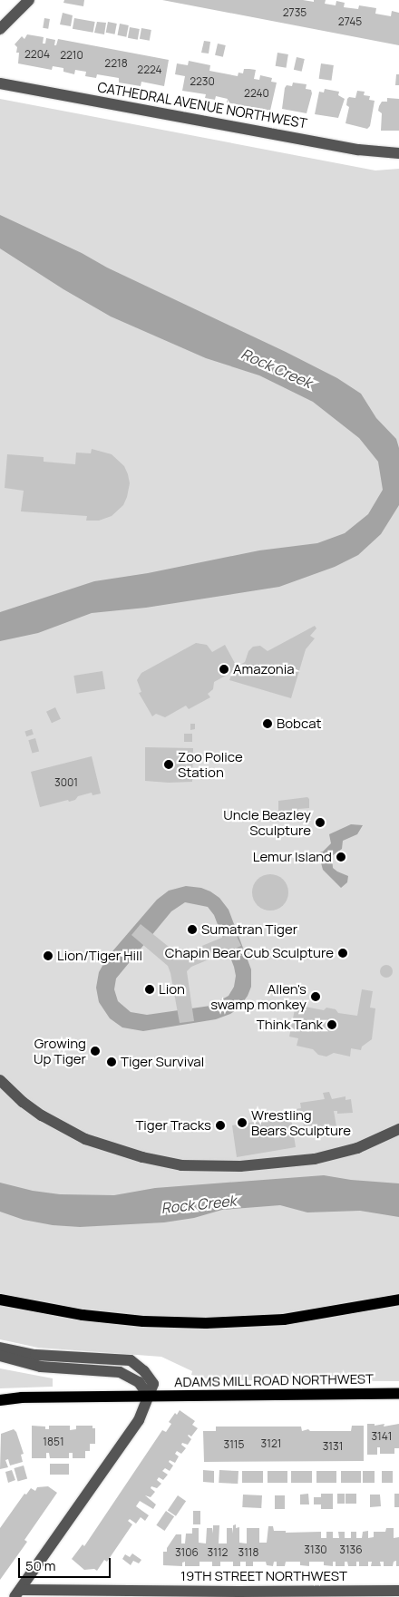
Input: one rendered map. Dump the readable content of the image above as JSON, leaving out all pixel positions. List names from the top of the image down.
{
  "streets": {
    "main road": ["ADAMS MILL ROAD NORTHWEST"],
    "street": ["CATHEDRAL AVENUE NORTHWEST", "19TH STREET NORTHWEST"]
  },
  "water": ["Rock Creek"],
  "places": [
    "Amazonia",
    "Bobcat",
    "Zoo Police Station",
    "Uncle Beazley Sculpture",
    "Lemur Island",
    "Sumatran Tiger",
    "Chapin Bear Cub Sculpture",
    "Lion/Tiger Hill",
    "Lion",
    "Allen's swamp monkey",
    "Think Tank",
    "Growing Up Tiger",
    "Tiger Survival",
    "Wrestling Bears Sculpture",
    "Tiger Tracks"
  ],
  "house_numbers": [
    "2735",
    "2745",
    "2204",
    "2210",
    "2218",
    "2224",
    "2230",
    "2240",
    "3001",
    "3141",
    "1851",
    "3121",
    "3115",
    "3131",
    "3130",
    "3136",
    "3106",
    "3112",
    "3118"
  ],
  "scale_bar": "50 m"
}
